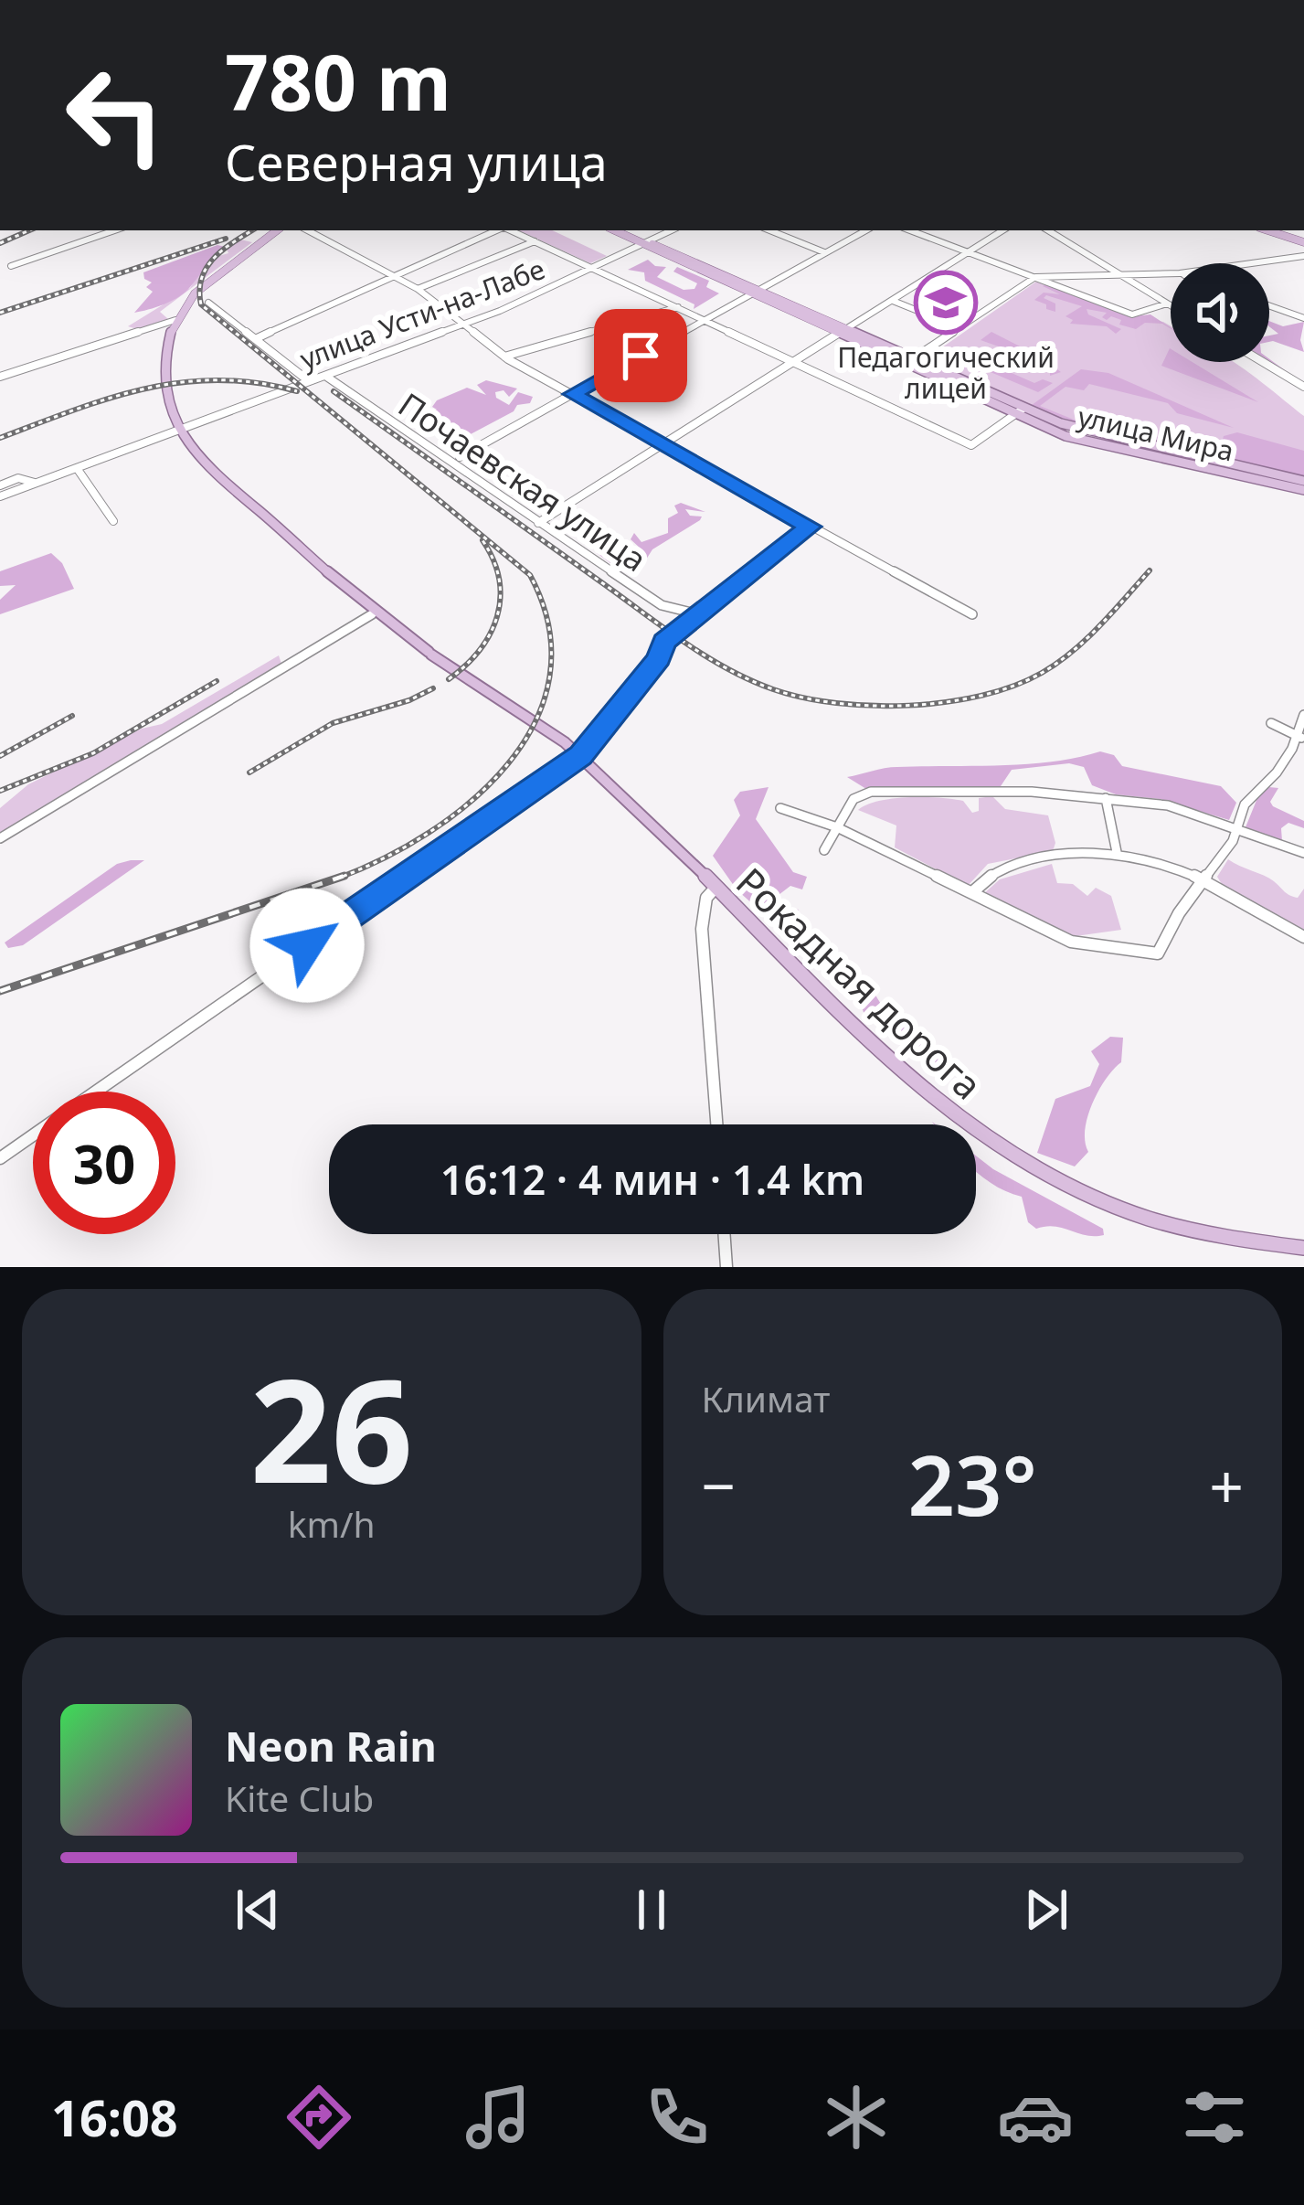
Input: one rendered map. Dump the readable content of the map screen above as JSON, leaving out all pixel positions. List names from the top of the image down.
{
  "streets": {
    "main road": ["улица Мира", "Рокадная дорога"],
    "street": ["улица Усти-на-Лабе", "Почаевская улица"]
  },
  "crossings": [
    ["улица Усти-на-Лабе", "улица Мира"],
    ["улица Усти-на-Лабе", "Почаевская улица"],
    ["улица Усти-на-Лабе", "Рокадная дорога"]
  ],
  "places": {
    "school or university": ["Педагогический лицей"]
  },
  "page": {
    "turn": ["780 m", "Северная улица"],
    "limit": "30",
    "trip": "16:12 · 4 мин · 1.4 km",
    "tile": [
      ["26", "km/h"],
      "Климат"
    ],
    "heat": ["−", "23°", "+"],
    "song": ["Neon Rain", "Kite Club"],
    "tabs": "16:08"
  }
}
